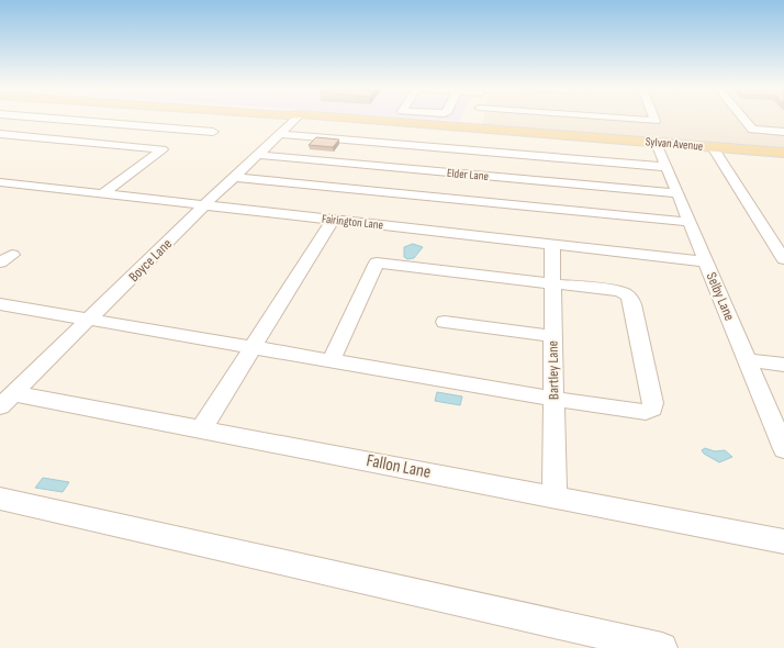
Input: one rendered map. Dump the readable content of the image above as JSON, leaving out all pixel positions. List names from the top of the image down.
{
  "streets": {
    "main road": ["Sylvan Avenue"],
    "street": [
      "Elder Lane",
      "Fairington Lane",
      "Boyce Lane",
      "Selby Lane",
      "Bartley Lane",
      "Fallon Lane"
    ]
  },
  "crossings": [
    ["Sylvan Avenue", "Selby Lane"],
    ["Elder Lane", "Boyce Lane"],
    ["Elder Lane", "Selby Lane"],
    ["Fairington Lane", "Boyce Lane"],
    ["Fairington Lane", "Selby Lane"],
    ["Fairington Lane", "Bartley Lane"],
    ["Boyce Lane", "Fallon Lane"],
    ["Bartley Lane", "Fallon Lane"]
  ]
}
